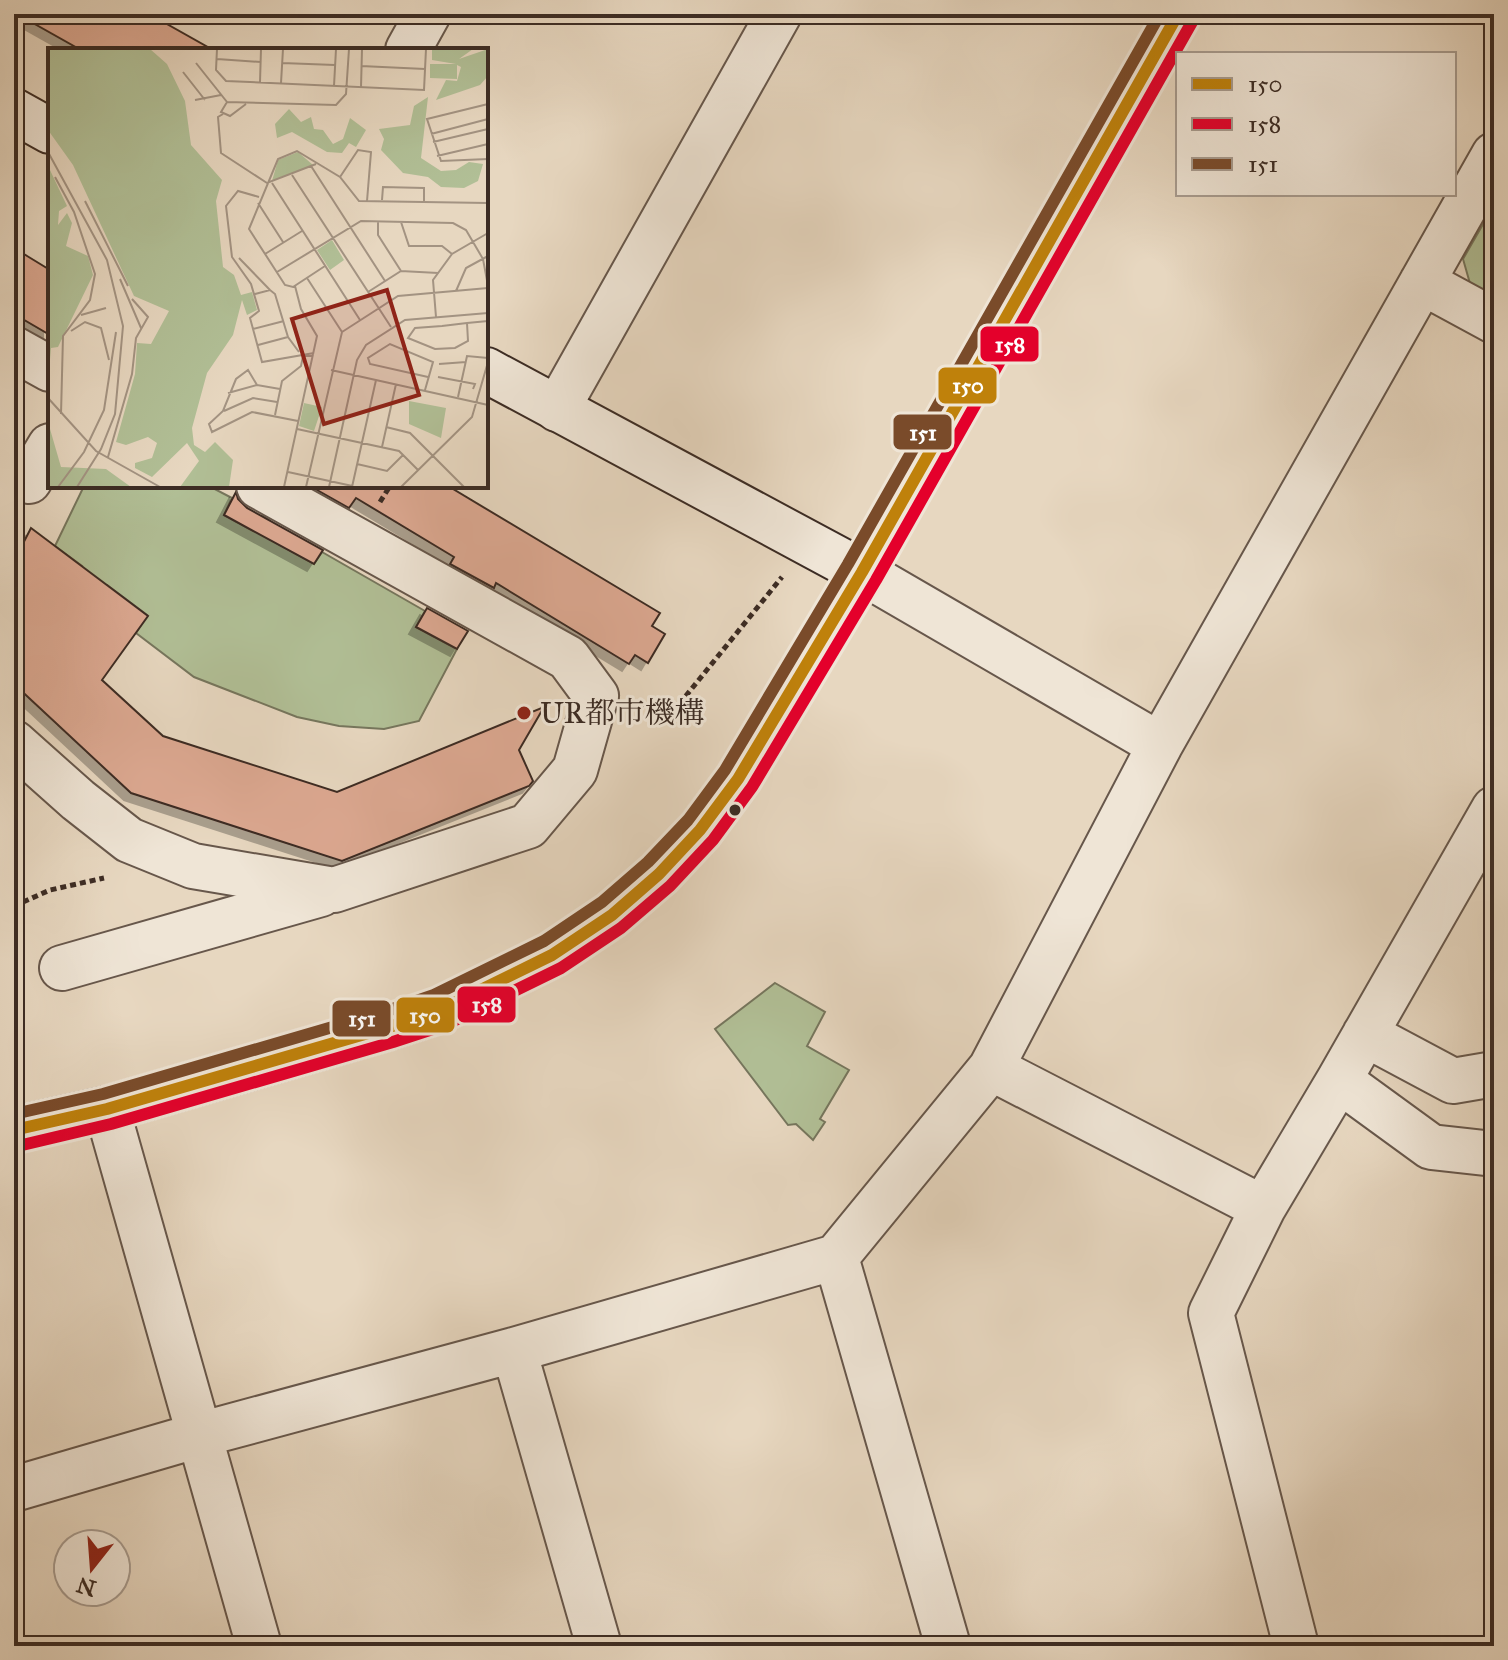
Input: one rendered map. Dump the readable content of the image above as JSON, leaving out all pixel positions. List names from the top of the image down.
{
  "places": ["UR都市機構"],
  "lines": ["transit line 150", "transit line 151", "transit line 158"],
  "legend": ["150", "158", "151"],
  "north": "bottom"
}
